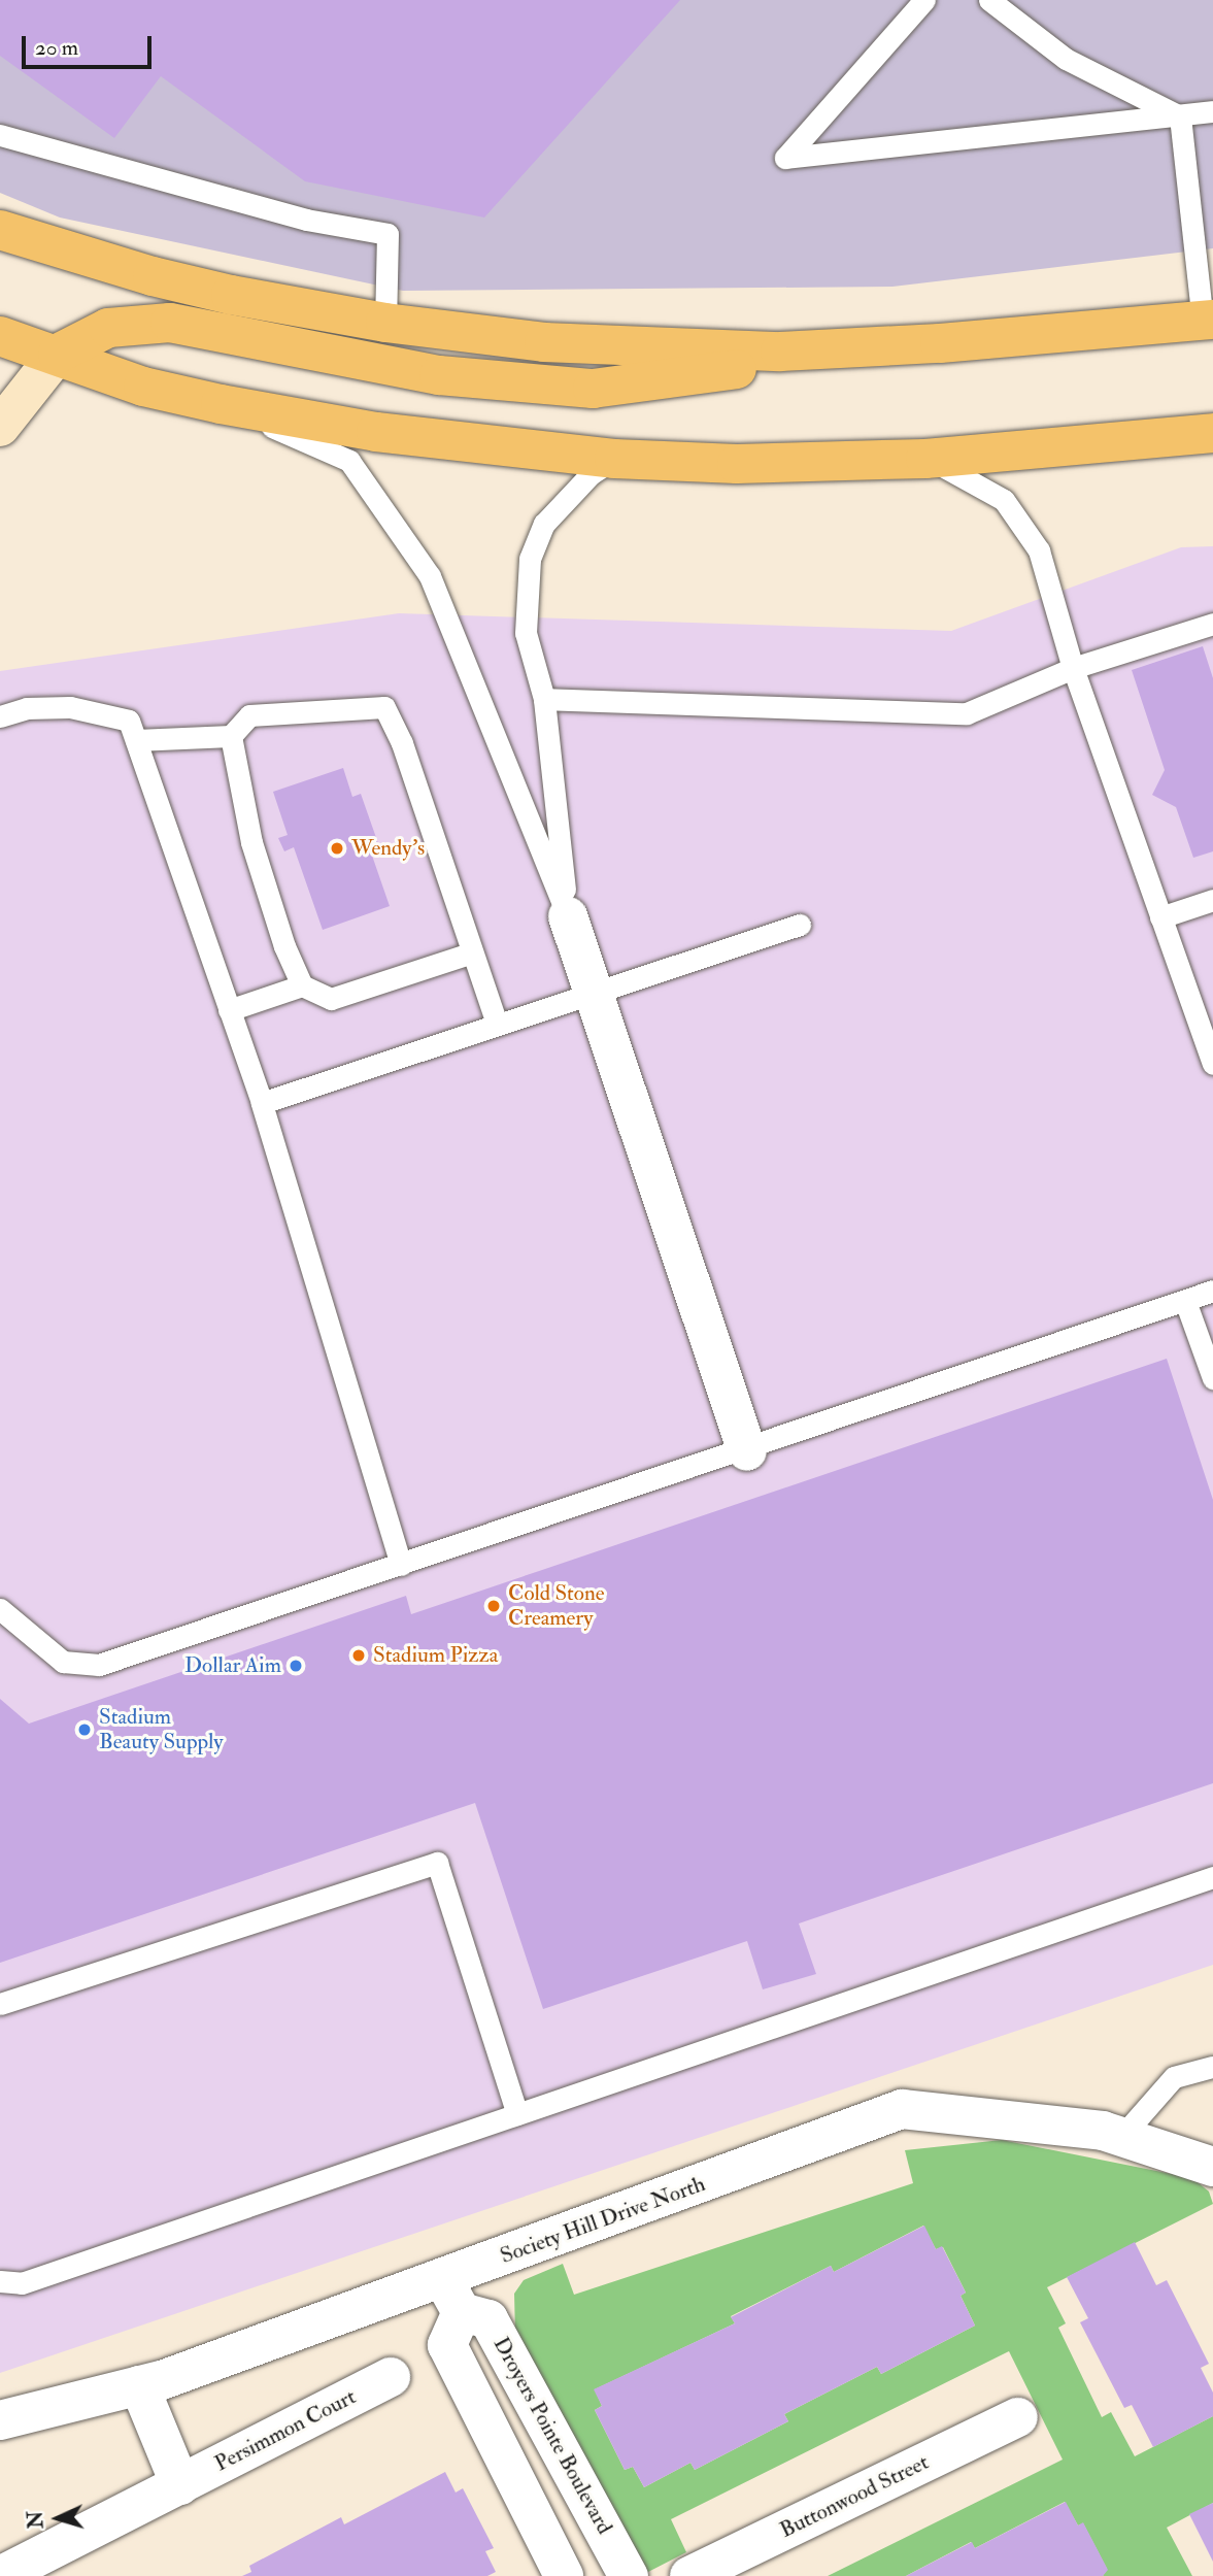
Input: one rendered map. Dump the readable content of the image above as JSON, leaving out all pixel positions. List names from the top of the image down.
{
  "streets": {
    "street": [
      "Society Hill Drive North",
      "Persimmon Court",
      "Droyers Pointe Boulevard",
      "Buttonwood Street"
    ]
  },
  "crossings": [
    ["Society Hill Drive North", "Droyers Pointe Boulevard"]
  ],
  "places": [
    "Wendy's",
    "Cold Stone Creamery",
    "Stadium Pizza",
    "Dollar Aim",
    "Stadium Beauty Supply"
  ],
  "scale_bar": "20 m",
  "north": "left"
}
